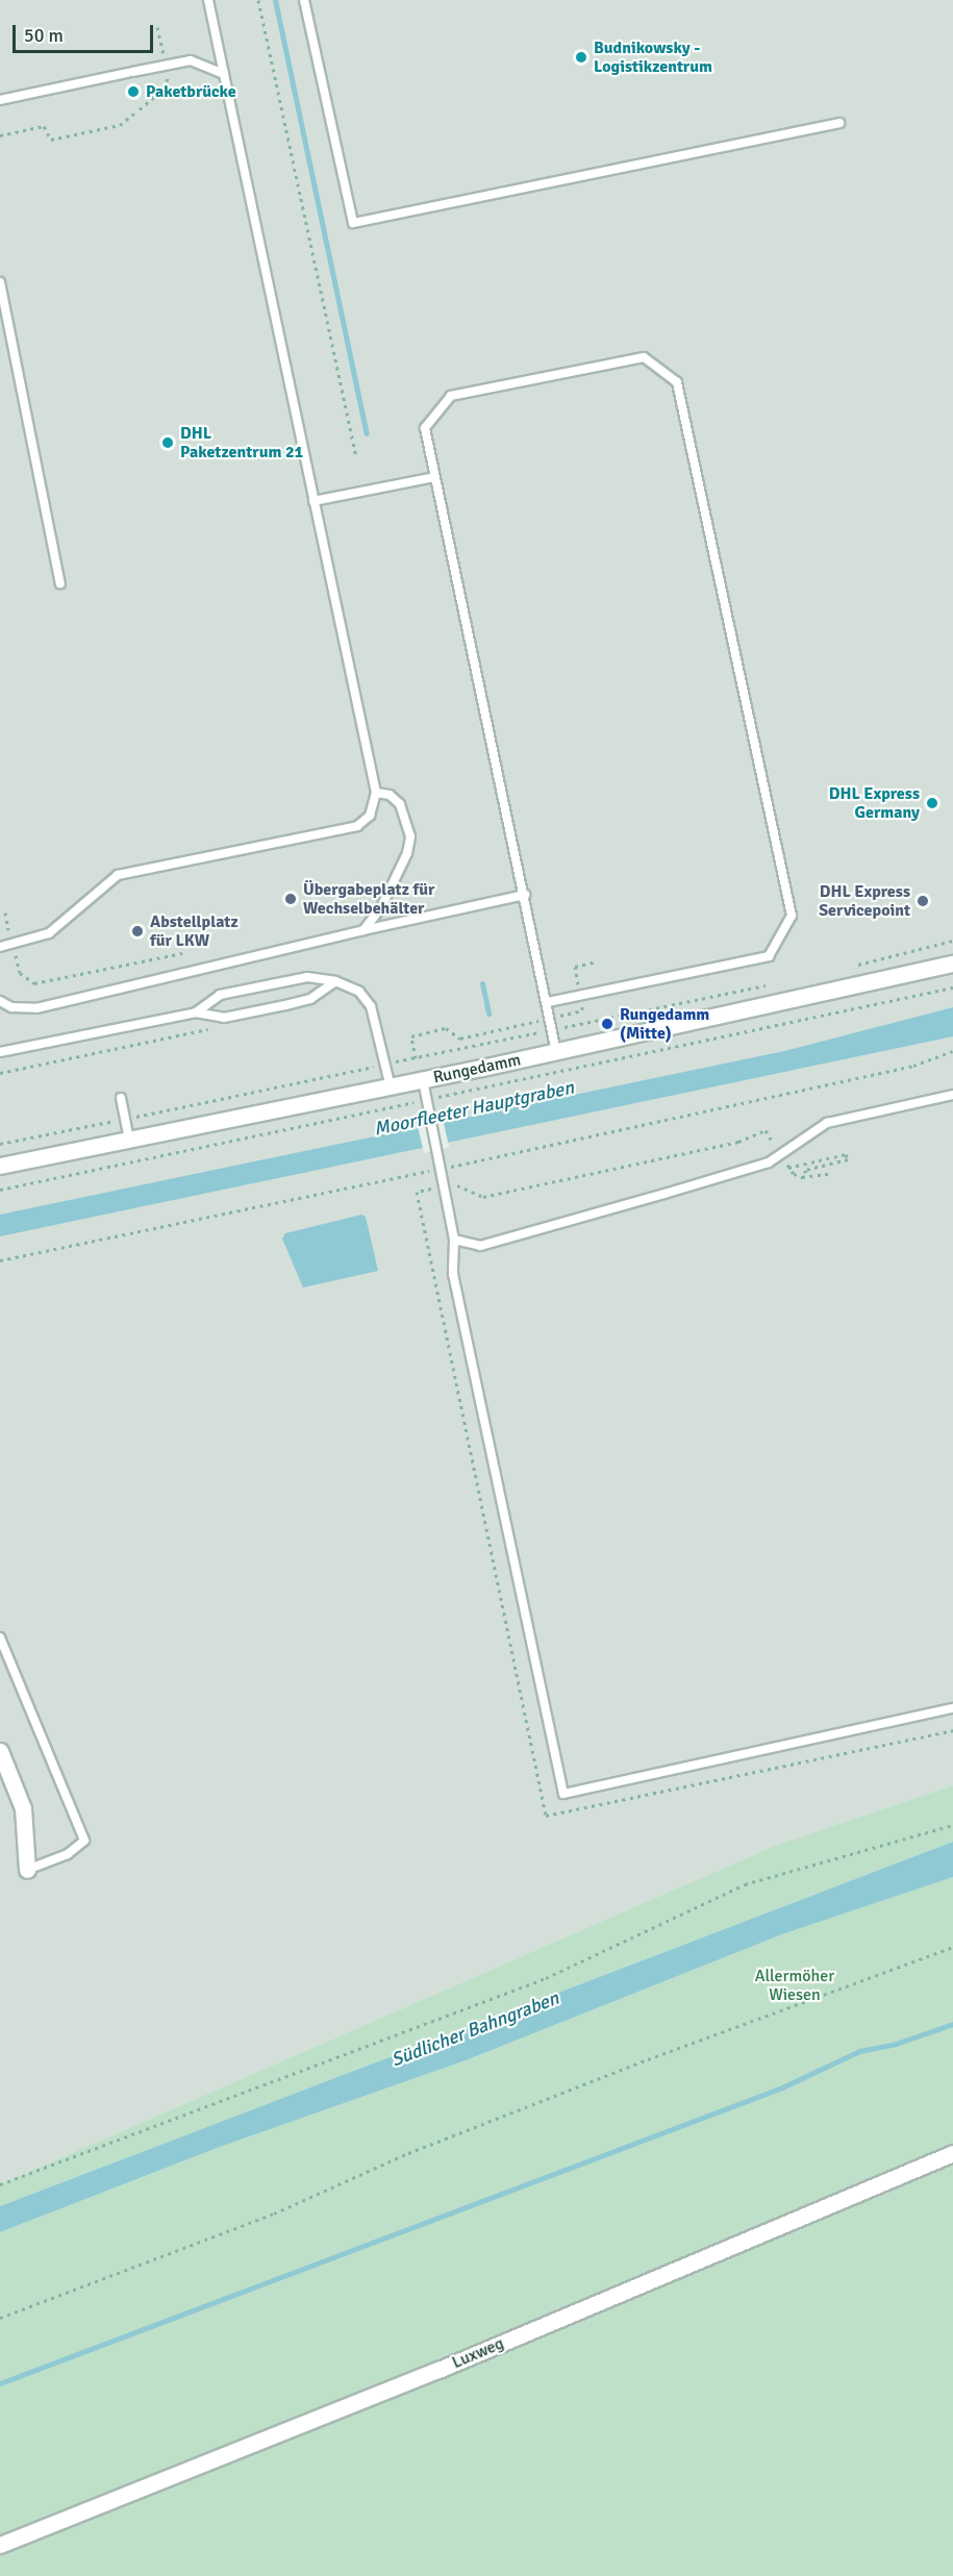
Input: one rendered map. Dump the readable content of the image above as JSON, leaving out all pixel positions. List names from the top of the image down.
{
  "streets": {
    "street": ["Rungedamm", "Luxweg"]
  },
  "water": ["Moorfleeter Hauptgraben", "Südlicher Bahngraben"],
  "parks": ["Allermöher Wiesen"],
  "places": [
    "Budnikowsky - Logistikzentrum",
    "Paketbrücke",
    "DHL Paketzentrum 21",
    "DHL Express Germany",
    "Übergabeplatz für Wechselbehälter",
    "DHL Express Servicepoint",
    "Abstellplatz für LKW",
    "Rungedamm (Mitte)"
  ],
  "scale_bar": "50 m"
}
